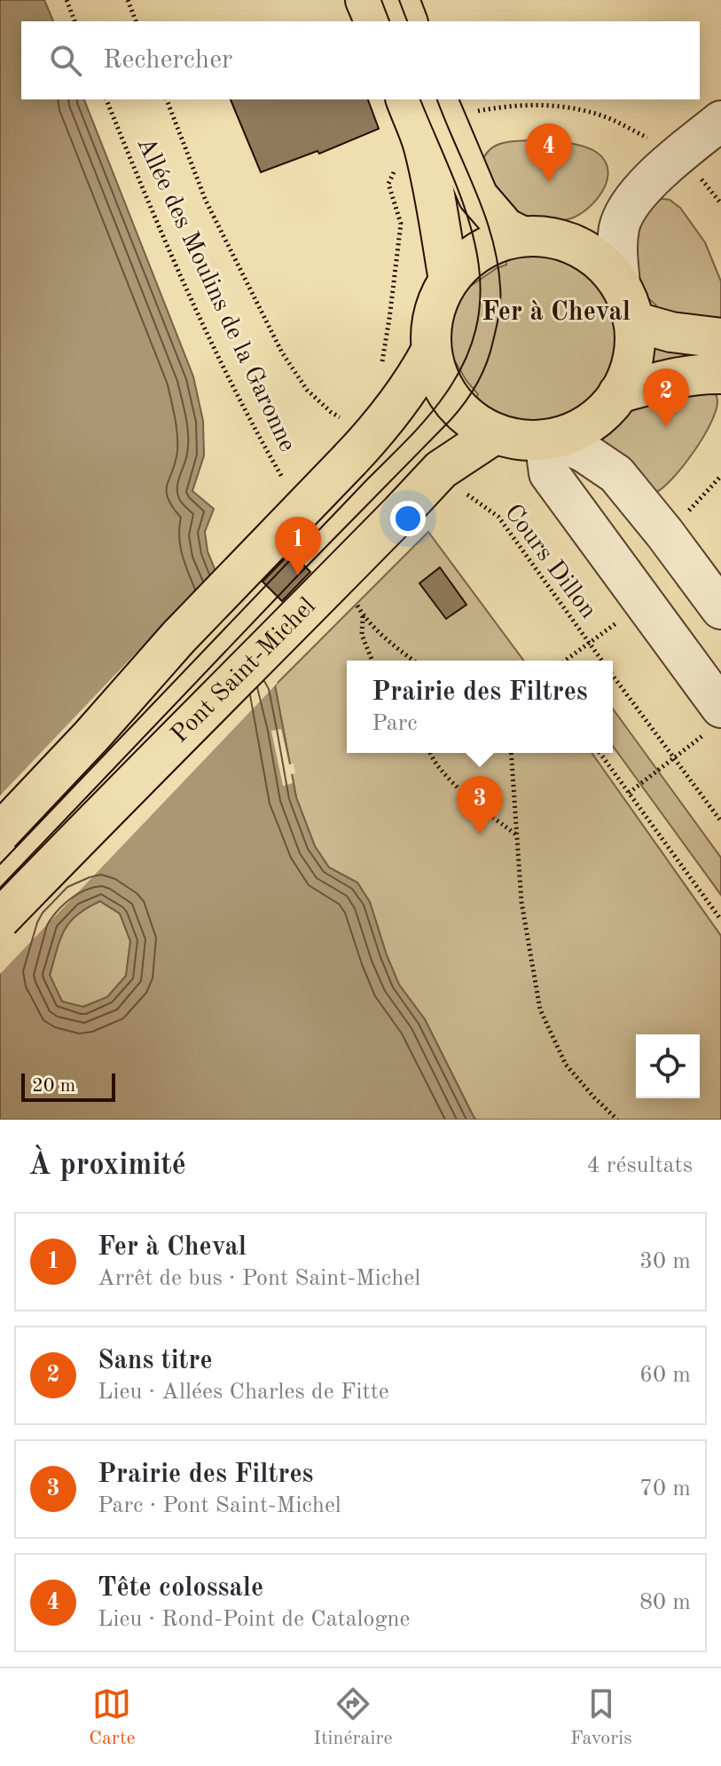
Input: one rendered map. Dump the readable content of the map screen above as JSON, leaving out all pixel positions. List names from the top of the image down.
{
  "streets": {
    "main road": ["Pont Saint-Michel"],
    "path": ["Allée des Moulins de la Garonne", "Cours Dillon"]
  },
  "districts": ["Fer à Cheval"],
  "scale_bar": "20 m",
  "page": {
    "search": "Rechercher",
    "pins": [
      "4",
      "2",
      "1",
      "3"
    ],
    "popup": ["Prairie des Filtres", "Parc"],
    "scale": "20 m",
    "heading": ["À proximité", "4 résultats"],
    "list": [
      {
        "mark": "1",
        "name": "Fer à Cheval",
        "note": "Arrêt de bus · Pont Saint-Michel",
        "value": "30 m"
      },
      {
        "mark": "2",
        "name": "Sans titre",
        "note": "Lieu · Allées Charles de Fitte",
        "value": "60 m"
      },
      {
        "mark": "3",
        "name": "Prairie des Filtres",
        "note": "Parc · Pont Saint-Michel",
        "value": "70 m"
      },
      {
        "mark": "4",
        "name": "Tête colossale",
        "note": "Lieu · Rond-Point de Catalogne",
        "value": "80 m"
      }
    ],
    "nav": ["Carte", "Itinéraire", "Favoris"]
  }
}
